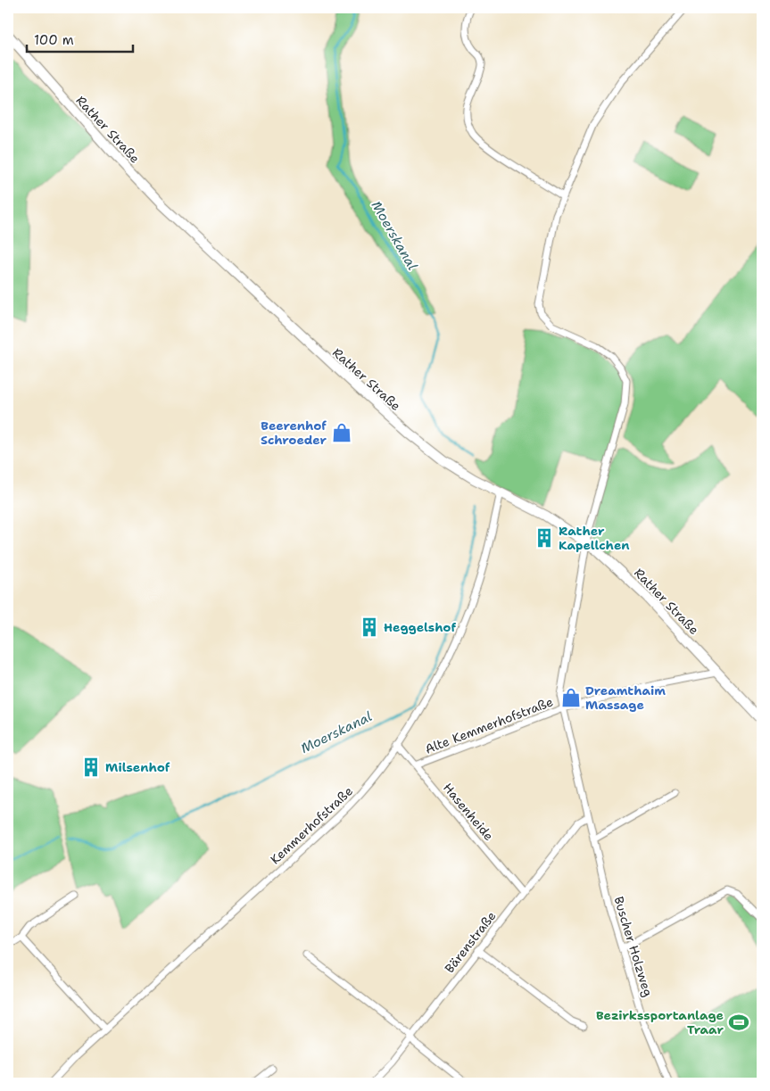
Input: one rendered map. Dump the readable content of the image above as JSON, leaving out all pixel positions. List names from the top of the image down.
{
  "streets": {
    "street": [
      "Rather Straße",
      "Alte Kemmerhofstraße",
      "Hasenheide",
      "Kemmerhofstraße",
      "Bärenstraße",
      "Buscher Holzweg"
    ]
  },
  "crossings": [
    ["Rather Straße", "Alte Kemmerhofstraße"],
    ["Rather Straße", "Kemmerhofstraße"],
    ["Alte Kemmerhofstraße", "Hasenheide"],
    ["Alte Kemmerhofstraße", "Buscher Holzweg"],
    ["Hasenheide", "Kemmerhofstraße"],
    ["Hasenheide", "Bärenstraße"],
    ["Bärenstraße", "Buscher Holzweg"]
  ],
  "water": ["Moerskanal"],
  "places": {
    "shop": ["Beerenhof Schroeder", "Dreamthaim Massage"],
    "building": ["Rather Kapellchen", "Heggelshof", "Milsenhof"],
    "sports": ["Bezirkssportanlage Traar"]
  },
  "scale_bar": "100 m"
}
